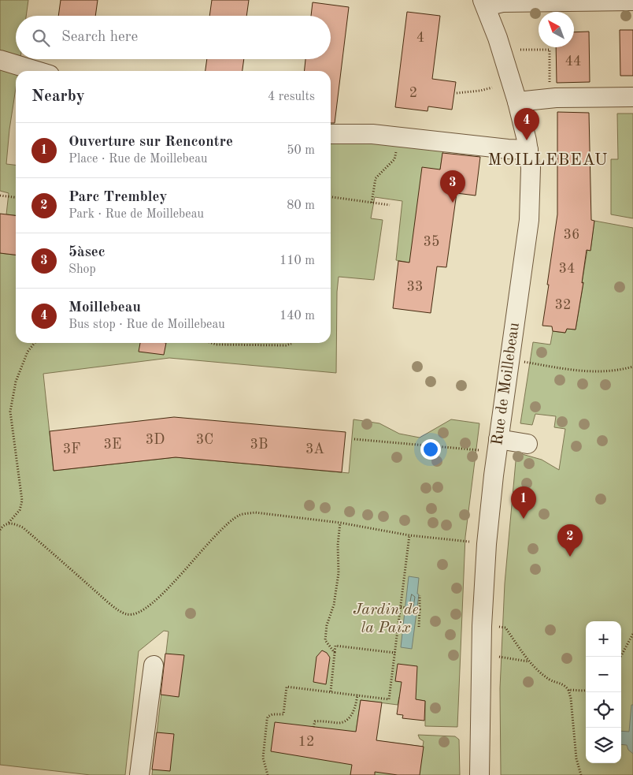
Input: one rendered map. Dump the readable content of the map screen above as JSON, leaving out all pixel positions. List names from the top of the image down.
{
  "streets": {
    "street": ["Rue de Moillebeau"]
  },
  "districts": ["MOILLEBEAU"],
  "parks": ["Jardin de la Paix"],
  "house_numbers": [
    "4",
    "44",
    "2",
    "36",
    "35",
    "34",
    "33",
    "32",
    "3D",
    "3C",
    "3E",
    "3B",
    "3F",
    "3A",
    "12"
  ],
  "north": "top left",
  "page": {
    "search": "Search here",
    "heading": ["Nearby", "4 results"],
    "pins": [
      "4",
      "3",
      "1",
      "2"
    ],
    "list": [
      {
        "mark": "1",
        "name": "Ouverture sur Rencontre",
        "note": "Place · Rue de Moillebeau",
        "value": "50 m"
      },
      {
        "mark": "2",
        "name": "Parc Trembley",
        "note": "Park · Rue de Moillebeau",
        "value": "80 m"
      },
      {
        "mark": "3",
        "name": "5àsec",
        "note": "Shop",
        "value": "110 m"
      },
      {
        "mark": "4",
        "name": "Moillebeau",
        "note": "Bus stop · Rue de Moillebeau",
        "value": "140 m"
      }
    ],
    "map_buttons": ["+", "−"]
  }
}
